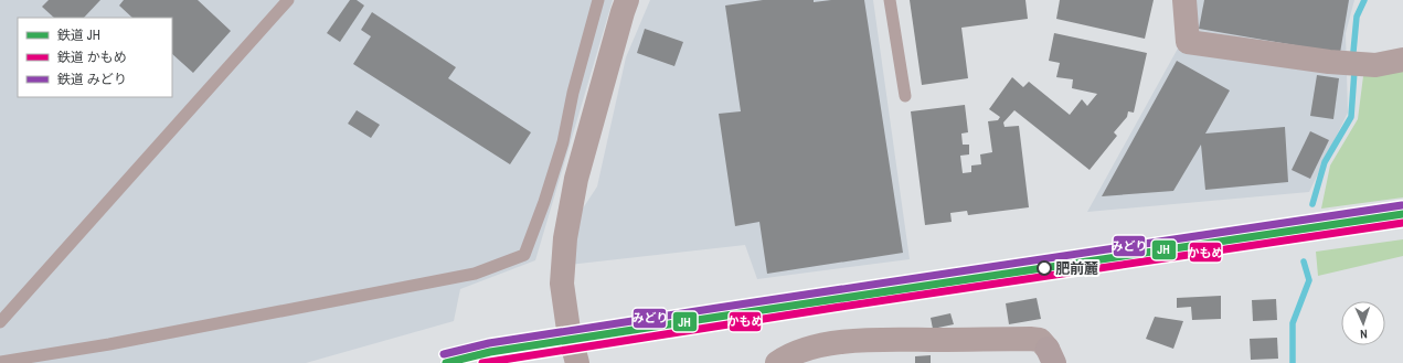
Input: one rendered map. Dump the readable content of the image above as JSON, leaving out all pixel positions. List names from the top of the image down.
{
  "places": ["肥前麓"],
  "lines": ["rail line みどり", "rail line JH", "rail line かもめ"],
  "legend": ["鉄道 JH", "鉄道 かもめ", "鉄道 みどり"],
  "north": "bottom"
}
